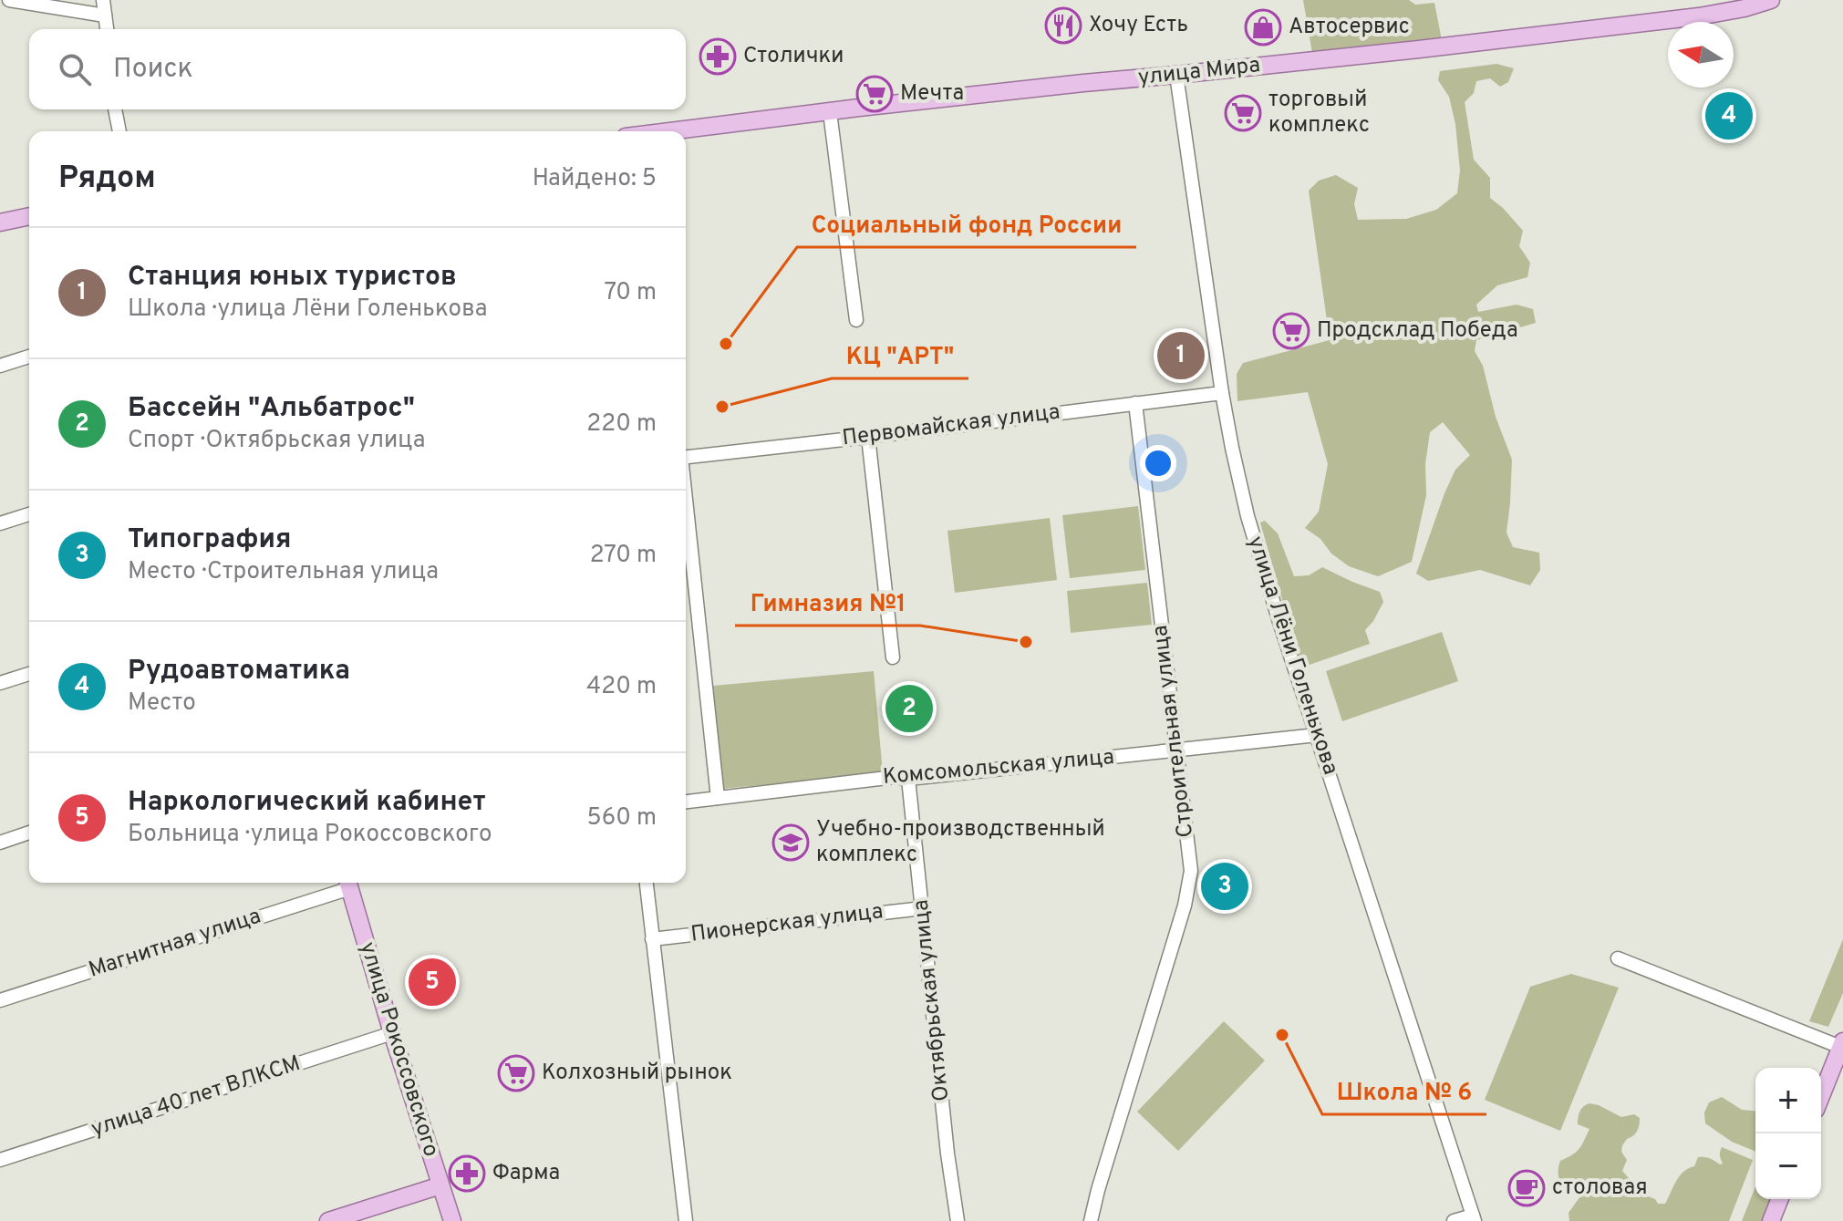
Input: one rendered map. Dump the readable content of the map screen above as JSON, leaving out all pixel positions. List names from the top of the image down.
{
  "streets": {
    "main road": ["улица Мира", "улица Рокоссовского"],
    "street": [
      "Первомайская улица",
      "улица Лёни Голенькова",
      "Строительная улица",
      "Комсомольская улица",
      "Пионерская улица",
      "Магнитная улица",
      "Октябрьская улица",
      "улица 40 лет ВЛКСМ"
    ]
  },
  "crossings": [
    ["улица Мира", "улица Лёни Голенькова"],
    ["Первомайская улица", "улица Лёни Голенькова"],
    ["Первомайская улица", "Строительная улица"],
    ["улица Лёни Голенькова", "Комсомольская улица"],
    ["Строительная улица", "Комсомольская улица"],
    ["Комсомольская улица", "Октябрьская улица"],
    ["Пионерская улица", "Октябрьская улица"],
    ["Магнитная улица", "улица Рокоссовского"],
    ["улица Рокоссовского", "улица 40 лет ВЛКСМ"]
  ],
  "places": {
    "restaurant": ["Хочу Есть"],
    "shop": ["Автосервис"],
    "pharmacy": ["Столички", "Фарма"],
    "supermarket": [
      "Мечта",
      "торговый комплекс",
      "Продсклад Победа",
      "Колхозный рынок"
    ],
    "other": [
      "Социальный фонд России",
      "КЦ \"АРТ\"",
      "Гимназия №1",
      "Школа № 6"
    ],
    "school or university": ["Учебно-производственный комплекс"],
    "cafe": ["столовая"]
  },
  "north": "left",
  "page": {
    "search": "Поиск",
    "pins": [
      "4",
      "1",
      "2",
      "3",
      "5"
    ],
    "heading": ["Рядом", "Найдено: 5"],
    "list": [
      {
        "mark": "1",
        "name": "Станция юных туристов",
        "note": "Школа · улица Лёни Голенькова",
        "value": "70 m"
      },
      {
        "mark": "2",
        "name": "Бассейн \"Альбатрос\"",
        "note": "Спорт · Октябрьская улица",
        "value": "220 m"
      },
      {
        "mark": "3",
        "name": "Типография",
        "note": "Место · Строительная улица",
        "value": "270 m"
      },
      {
        "mark": "4",
        "name": "Рудоавтоматика",
        "note": "Место",
        "value": "420 m"
      },
      {
        "mark": "5",
        "name": "Наркологический кабинет",
        "note": "Больница · улица Рокоссовского",
        "value": "560 m"
      }
    ],
    "map_buttons": ["+", "−"]
  }
}
